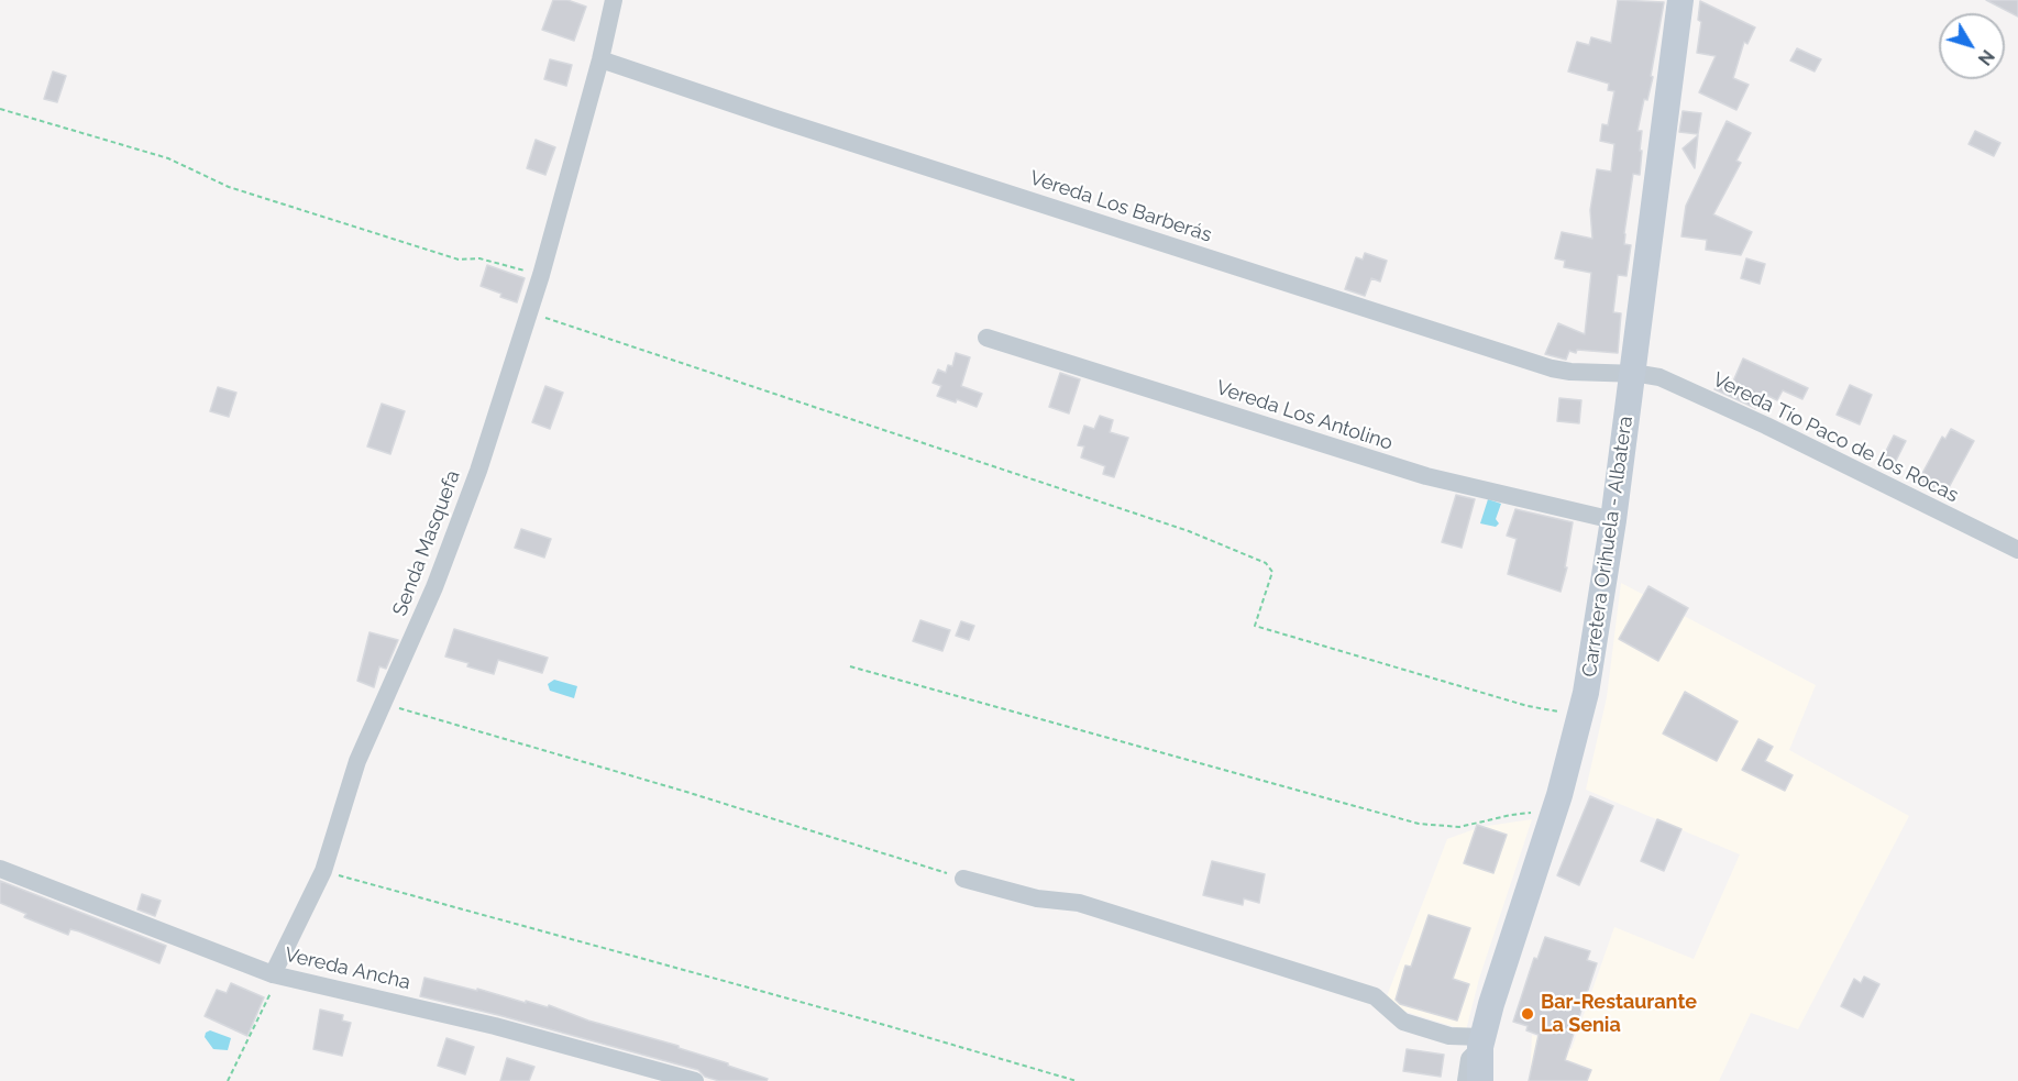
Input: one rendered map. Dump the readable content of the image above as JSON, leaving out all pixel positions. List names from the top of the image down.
{
  "streets": {
    "main road": ["Carretera Orihuela - Albatera"],
    "street": [
      "Vereda Los Barberás",
      "Vereda Los Antolino",
      "Vereda Tío Paco de los Rocas",
      "Senda Masquefa",
      "Vereda Ancha"
    ]
  },
  "crossings": [
    ["Vereda Los Barberás", "Vereda Tío Paco de los Rocas"],
    ["Vereda Los Barberás", "Senda Masquefa"],
    ["Vereda Los Barberás", "Carretera Orihuela - Albatera"],
    ["Vereda Los Antolino", "Carretera Orihuela - Albatera"],
    ["Vereda Tío Paco de los Rocas", "Carretera Orihuela - Albatera"],
    ["Senda Masquefa", "Vereda Ancha"]
  ],
  "places": ["Bar-Restaurante La Senia"],
  "north": "bottom right"
}
